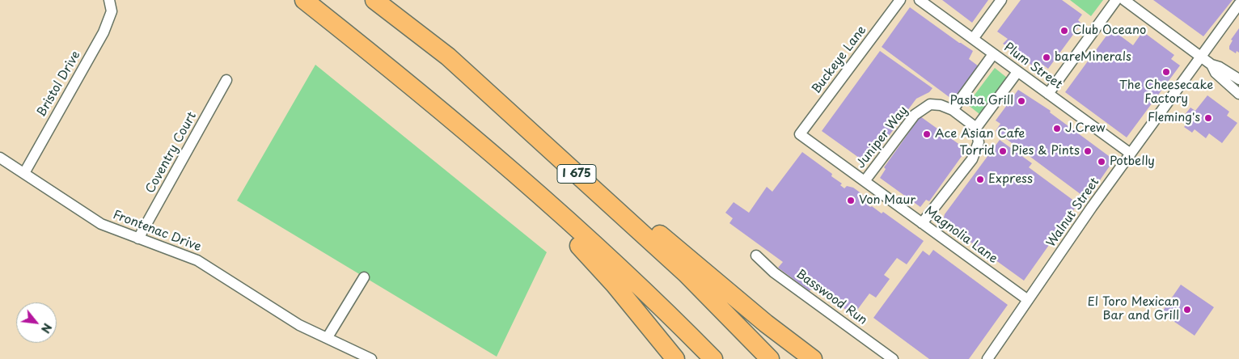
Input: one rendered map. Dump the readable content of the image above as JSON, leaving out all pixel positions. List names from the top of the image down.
{
  "streets": {
    "highway": ["I 675"],
    "street": [
      "Buckeye Lane",
      "Plum Street",
      "Bristol Drive",
      "Juniper Way",
      "Coventry Court",
      "Walnut Street",
      "Frontenac Drive",
      "Magnolia Lane",
      "Basswood Run"
    ]
  },
  "crossings": [
    ["Buckeye Lane", "Magnolia Lane"],
    ["Plum Street", "Walnut Street"],
    ["Bristol Drive", "Frontenac Drive"],
    ["Juniper Way", "Magnolia Lane"],
    ["Coventry Court", "Frontenac Drive"],
    ["Walnut Street", "Magnolia Lane"]
  ],
  "places": [
    "Club Oceano",
    "bareMinerals",
    "The Cheesecake Factory",
    "Pasha Grill",
    "Fleming's",
    "J.Crew",
    "Ace Asian Cafe",
    "Torrid",
    "Pies & Pints",
    "Potbelly",
    "Express",
    "Von Maur",
    "El Toro Mexican Bar and Grill"
  ],
  "north": "bottom right"
}
